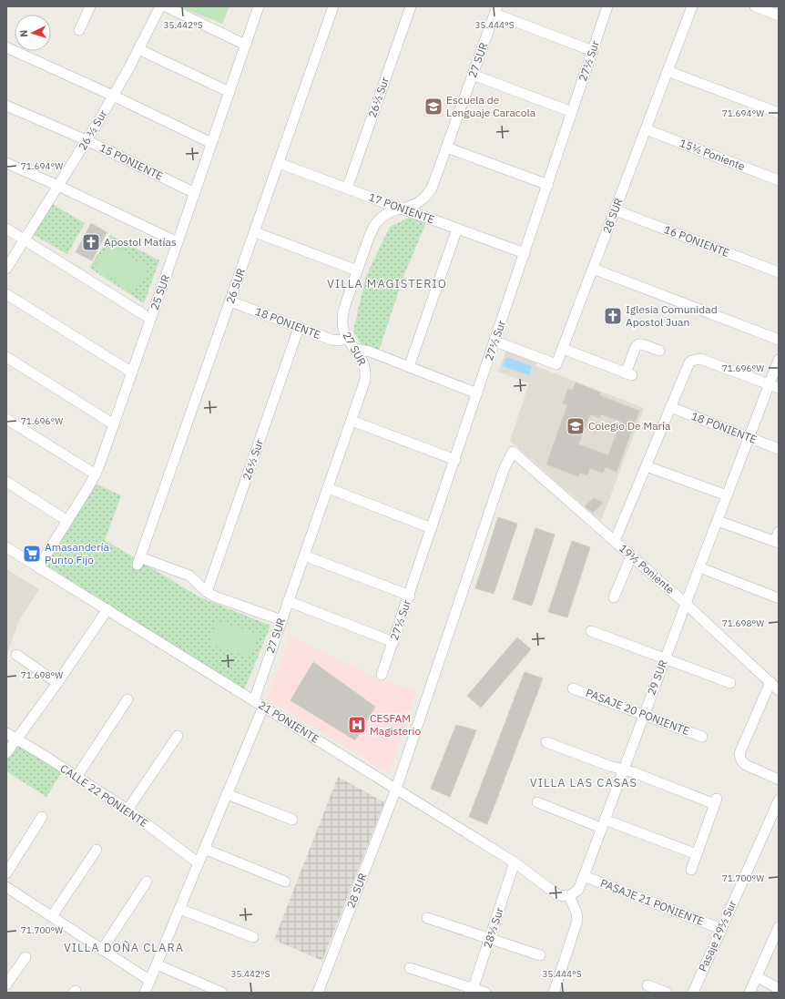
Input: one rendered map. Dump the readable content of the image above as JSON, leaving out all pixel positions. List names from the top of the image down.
{
  "streets": {
    "street": [
      "27 SUR",
      "27½ Sur",
      "26½ Sur",
      "26 ½ Sur",
      "15½ Poniente",
      "15 PONIENTE",
      "17 PONIENTE",
      "28 SUR",
      "16 PONIENTE",
      "26 SUR",
      "25 SUR",
      "18 PONIENTE",
      "19½ Poniente",
      "29 SUR",
      "PASAJE 20 PONIENTE",
      "21 PONIENTE",
      "CALLE 22 PONIENTE",
      "PASAJE 21 PONIENTE",
      "28½ Sur",
      "Pasaje 29½ Sur"
    ]
  },
  "crossings": [
    ["27 SUR", "17 PONIENTE"],
    ["27 SUR", "18 PONIENTE"],
    ["27 SUR", "21 PONIENTE"],
    ["27½ Sur", "17 PONIENTE"],
    ["27½ Sur", "28 SUR"],
    ["26½ Sur", "17 PONIENTE"],
    ["26½ Sur", "26 SUR"],
    ["26½ Sur", "18 PONIENTE"],
    ["26 ½ Sur", "15 PONIENTE"],
    ["15½ Poniente", "28 SUR"],
    ["15 PONIENTE", "25 SUR"],
    ["17 PONIENTE", "26 SUR"],
    ["28 SUR", "16 PONIENTE"],
    ["28 SUR", "19½ Poniente"],
    ["28 SUR", "21 PONIENTE"],
    ["26 SUR", "18 PONIENTE"],
    ["25 SUR", "21 PONIENTE"],
    ["18 PONIENTE", "29 SUR"],
    ["19½ Poniente", "29 SUR"],
    ["29 SUR", "PASAJE 20 PONIENTE"],
    ["29 SUR", "21 PONIENTE"],
    ["29 SUR", "PASAJE 21 PONIENTE"],
    ["21 PONIENTE", "28½ Sur"],
    ["PASAJE 21 PONIENTE", "Pasaje 29½ Sur"]
  ],
  "districts": ["VILLA MAGISTERIO", "VILLA LAS CASAS", "VILLA DOÑA CLARA"],
  "places": {
    "school or university": ["Escuela de Lenguaje Caracola", "Colegio De María"],
    "church": ["Apostol Matías", "Iglesia Comunidad Apostol Juan"],
    "supermarket": ["Amasandería Punto Fijo"],
    "hospital": ["CESFAM Magisterio"]
  },
  "north": "left",
  "coordinates": [
    "35.442°S",
    "35.444°S",
    "71.694°W",
    "71.696°W",
    "71.698°W",
    "71.700°W"
  ]
}
